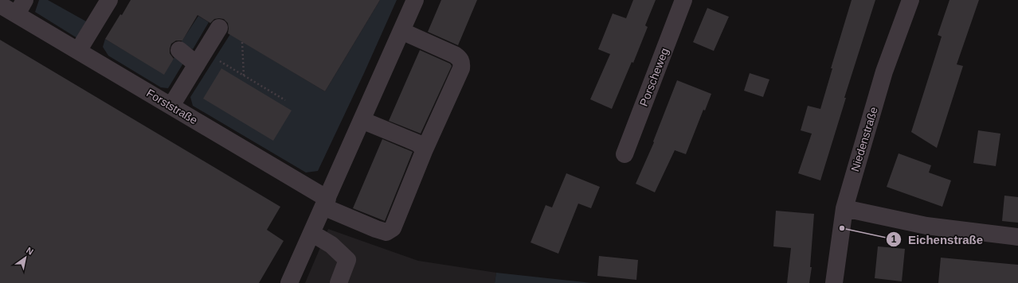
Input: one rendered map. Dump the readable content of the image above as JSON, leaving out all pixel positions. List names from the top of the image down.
{
  "streets": {
    "street": ["Porscheweg", "Forststraße", "Niedenstraße"]
  },
  "places": ["Eichenstraße"],
  "north": "top right"
}
